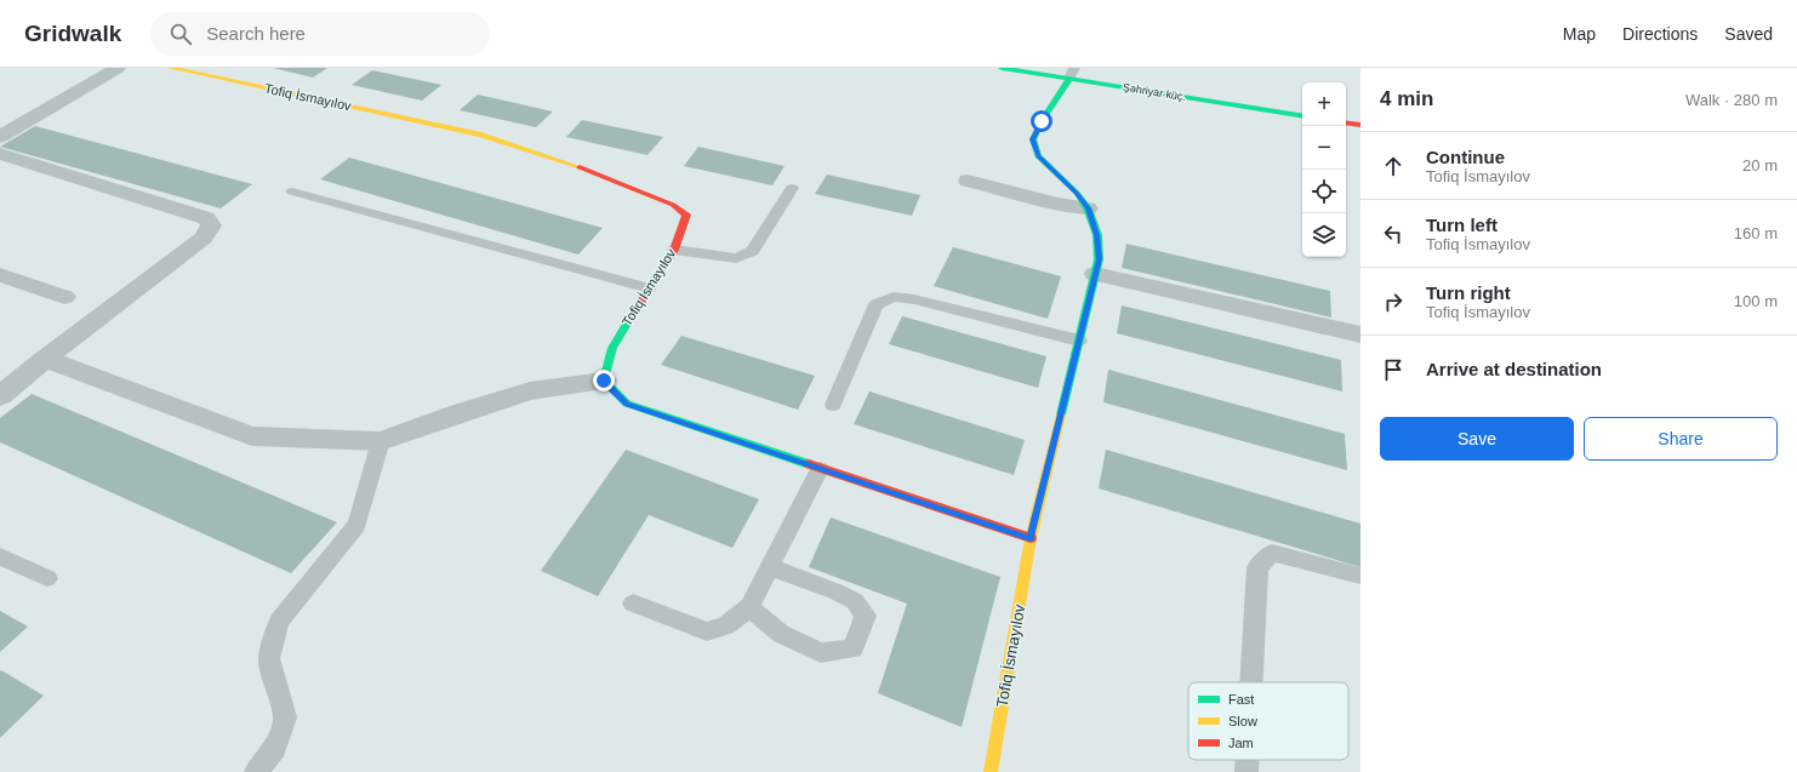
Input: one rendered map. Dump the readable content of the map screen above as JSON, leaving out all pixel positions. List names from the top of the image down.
{
  "streets": {
    "street": ["Şəhriyar küç.", "Tofiq İsmayılov"]
  },
  "crossings": [
    ["Şəhriyar küç.", "Tofiq İsmayılov"]
  ],
  "legend": ["Fast", "Slow", "Jam"],
  "page": {
    "header": "Gridwalk",
    "search": "Search here",
    "nav": ["Map", "Directions", "Saved"],
    "heading": ["4 min", "Walk · 280 m"],
    "map_buttons": ["+", "−"],
    "list": [
      ["Continue", "Tofiq İsmayılov", "20 m"],
      ["Turn left", "Tofiq İsmayılov", "160 m"],
      ["Turn right", "Tofiq İsmayılov", "100 m"],
      "Arrive at destination"
    ],
    "buttons": ["Save", "Share"]
  }
}
